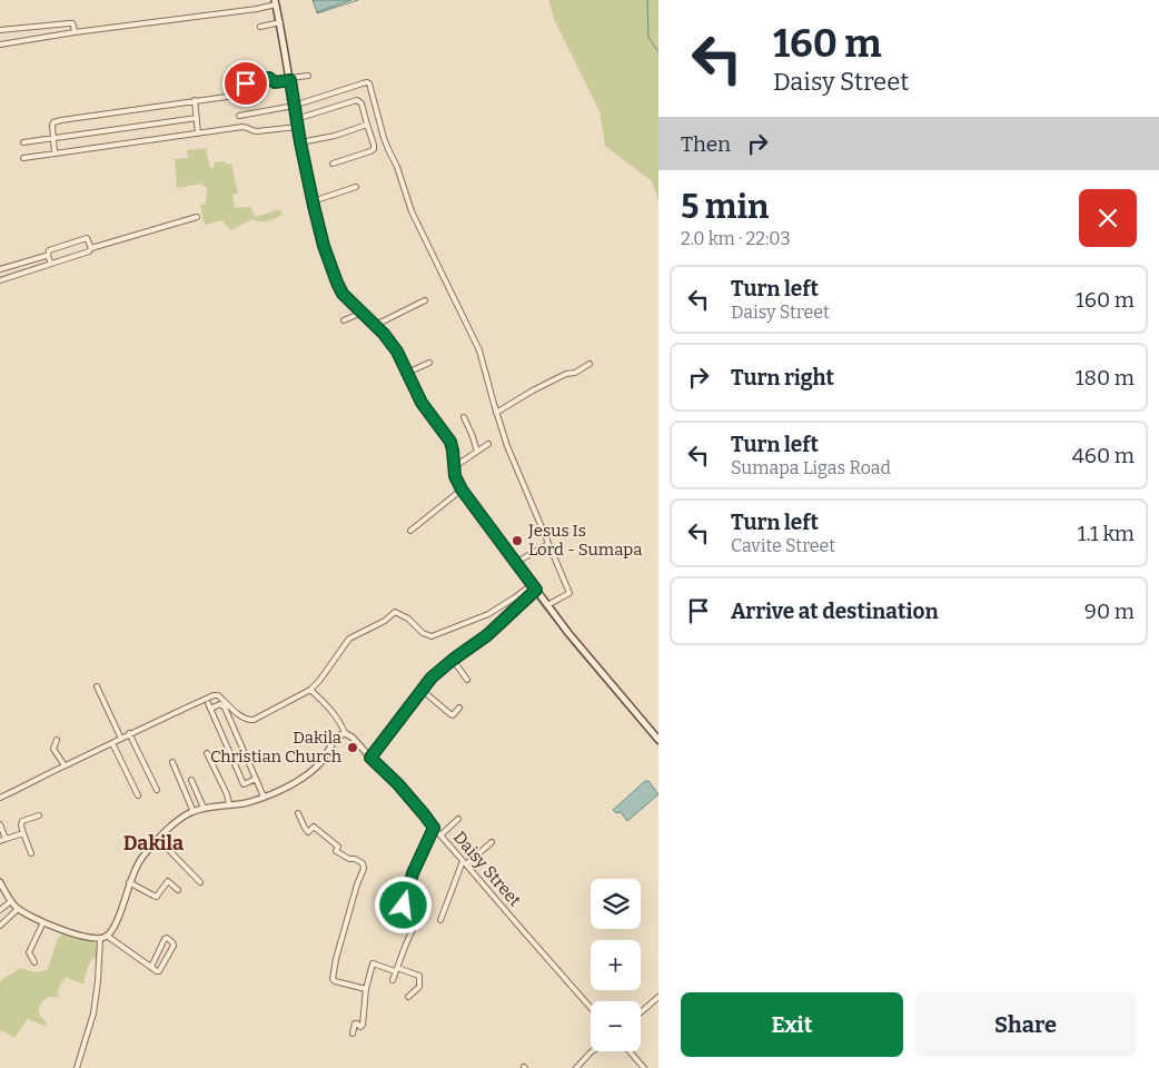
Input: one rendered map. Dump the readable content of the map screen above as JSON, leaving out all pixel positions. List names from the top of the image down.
{
  "streets": {
    "street": ["Daisy Street"]
  },
  "districts": ["Dakila"],
  "places": ["Jesus Is Lord - Sumapa", "Dakila Christian Church"],
  "page": {
    "turn": ["160 m", "Daisy Street"],
    "then": "Then",
    "heading": ["5 min", "2.0 km · 22:03"],
    "list": [
      {
        "name": "Turn left",
        "note": "Daisy Street",
        "value": "160 m"
      },
      {
        "name": "Turn right",
        "value": "180 m"
      },
      {
        "name": "Turn left",
        "note": "Sumapa Ligas Road",
        "value": "460 m"
      },
      {
        "name": "Turn left",
        "note": "Cavite Street",
        "value": "1.1 km"
      },
      {
        "name": "Arrive at destination",
        "value": "90 m"
      }
    ],
    "map_buttons": ["+", "−"],
    "buttons": ["Exit", "Share"]
  }
}
